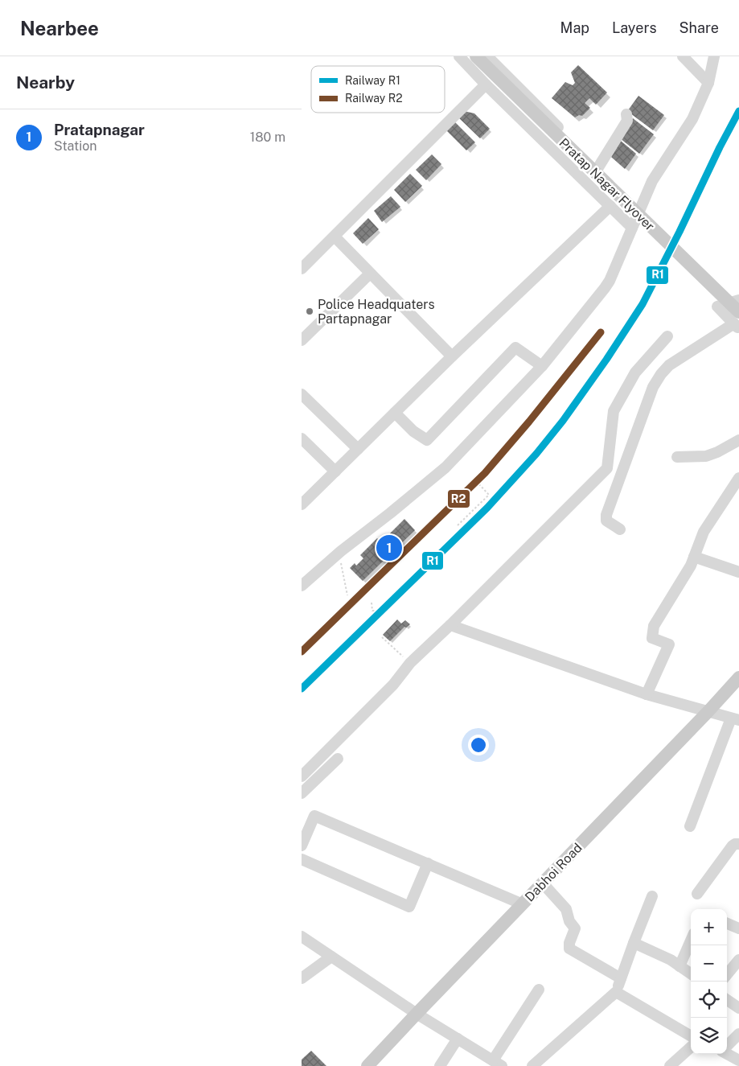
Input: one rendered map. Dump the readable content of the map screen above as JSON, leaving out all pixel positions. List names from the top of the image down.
{
  "streets": {
    "main road": ["Pratap Nagar Flyover", "Dabhoi Road"]
  },
  "places": ["Police Headquaters Partapnagar"],
  "lines": ["rail line R1", "rail line R2"],
  "legend": ["Railway R1", "Railway R2"],
  "page": {
    "header": "Nearbee",
    "nav": ["Map", "Layers", "Share"],
    "heading": "Nearby",
    "list": [
      {
        "mark": "1",
        "name": "Pratapnagar",
        "note": "Station",
        "value": "180 m"
      }
    ],
    "pins": "1",
    "map_buttons": ["+", "−"]
  }
}
